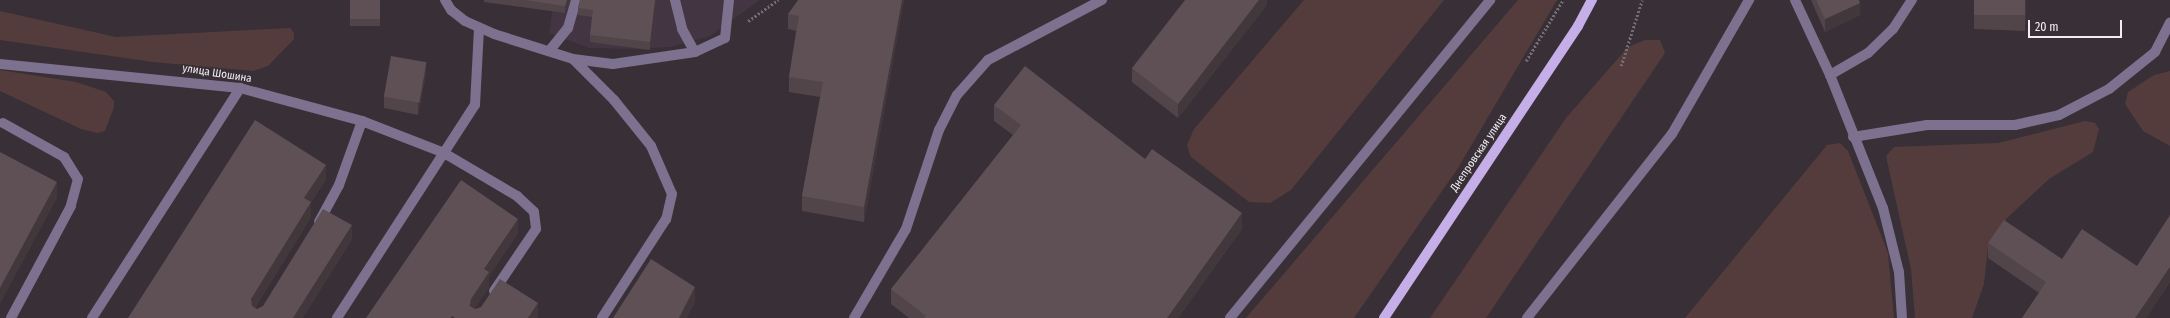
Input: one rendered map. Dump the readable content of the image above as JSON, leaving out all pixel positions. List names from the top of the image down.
{
  "streets": {
    "main road": ["Днепровская улица"],
    "street": ["улица Шошина"]
  },
  "scale_bar": "20 m"
}
